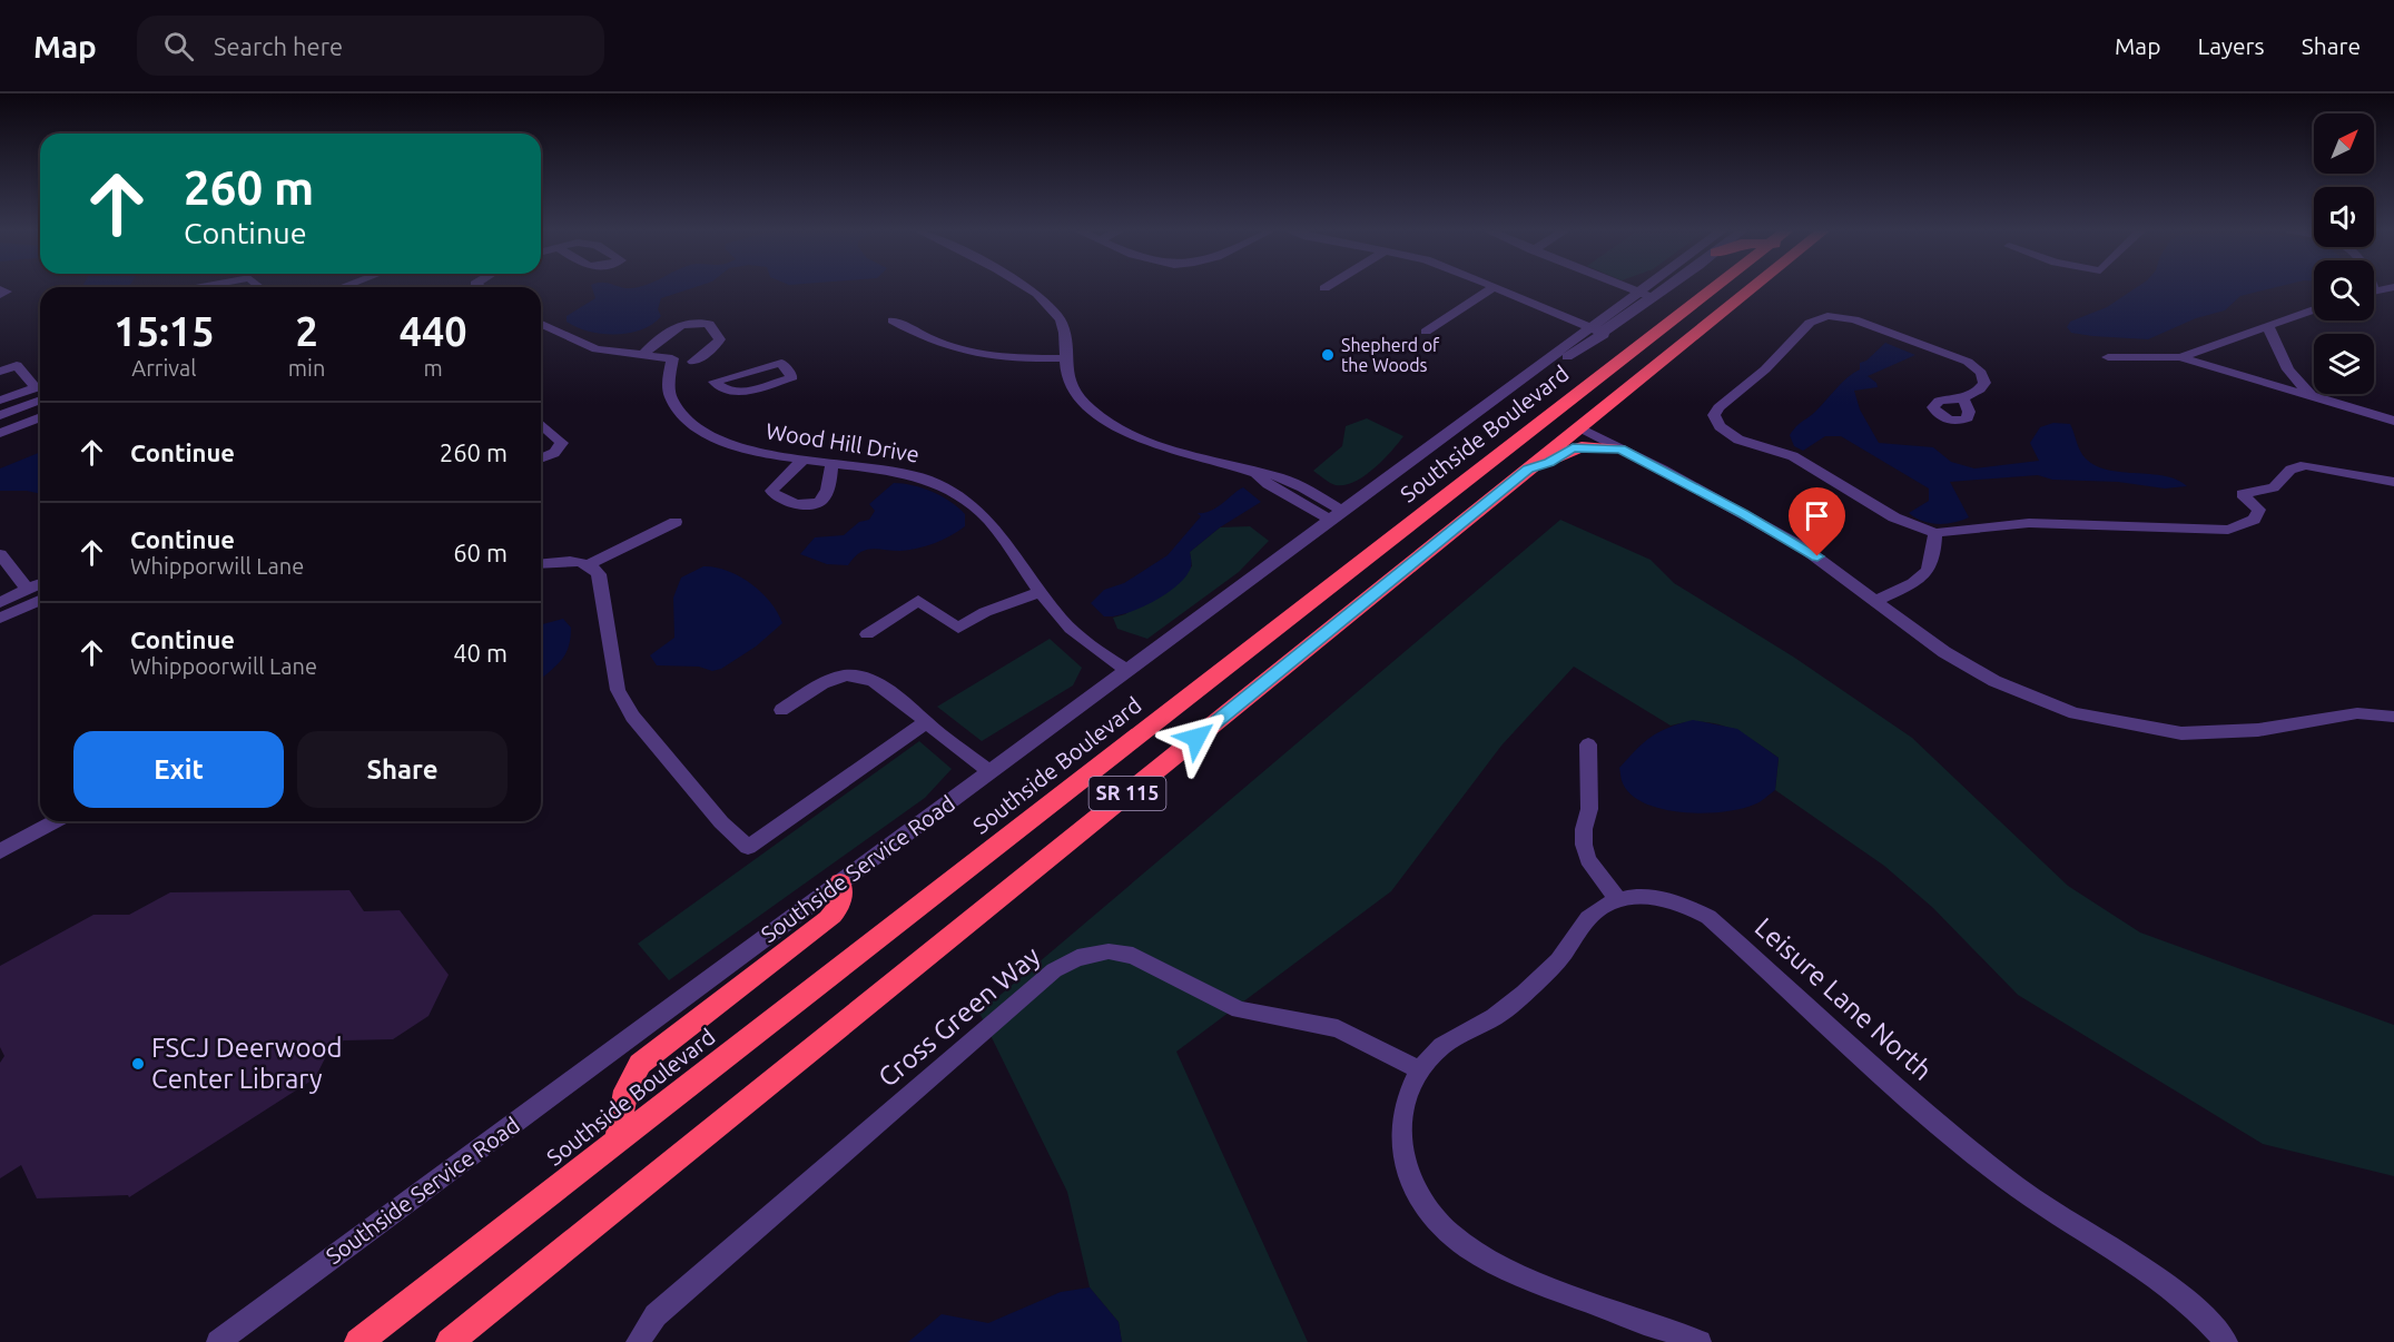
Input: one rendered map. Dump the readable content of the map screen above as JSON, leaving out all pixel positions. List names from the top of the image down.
{
  "streets": {
    "highway": ["Southside Boulevard", "SR 115"],
    "street": [
      "Wood Hill Drive",
      "Southside Service Road",
      "Leisure Lane North",
      "Cross Green Way"
    ]
  },
  "crossings": [
    ["Wood Hill Drive", "Southside Service Road"],
    ["Leisure Lane North", "Cross Green Way"]
  ],
  "places": ["Shepherd of the Woods", "FSCJ Deerwood Center Library"],
  "north": "top right",
  "page": {
    "header": "Map",
    "search": "Search here",
    "nav": ["Map", "Layers", "Share"],
    "turn": ["260 m", "Continue"],
    "eta": [
      "15:15",
      "Arrival",
      "2",
      "min",
      "440",
      "m"
    ],
    "list": [
      {
        "name": "Continue",
        "value": "260 m"
      },
      {
        "name": "Continue",
        "note": "Whipporwill Lane",
        "value": "60 m"
      },
      {
        "name": "Continue",
        "note": "Whippoorwill Lane",
        "value": "40 m"
      }
    ],
    "buttons": ["Exit", "Share"]
  }
}
